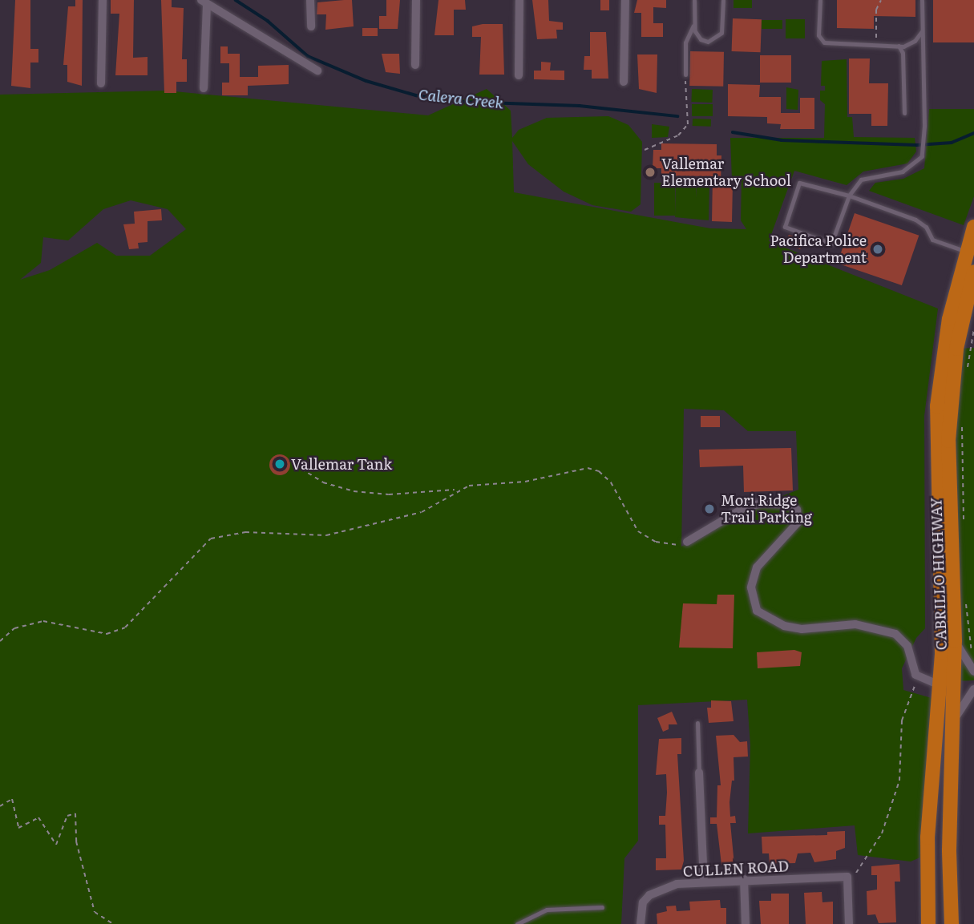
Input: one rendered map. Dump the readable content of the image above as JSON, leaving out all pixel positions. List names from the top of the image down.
{
  "streets": {
    "highway": ["CABRILLO HIGHWAY"],
    "street": ["CULLEN ROAD"]
  },
  "water": ["Calera Creek"],
  "places": [
    "Vallemar Elementary School",
    "Pacifica Police Department",
    "Vallemar Tank",
    "Mori Ridge Trail Parking"
  ]
}
